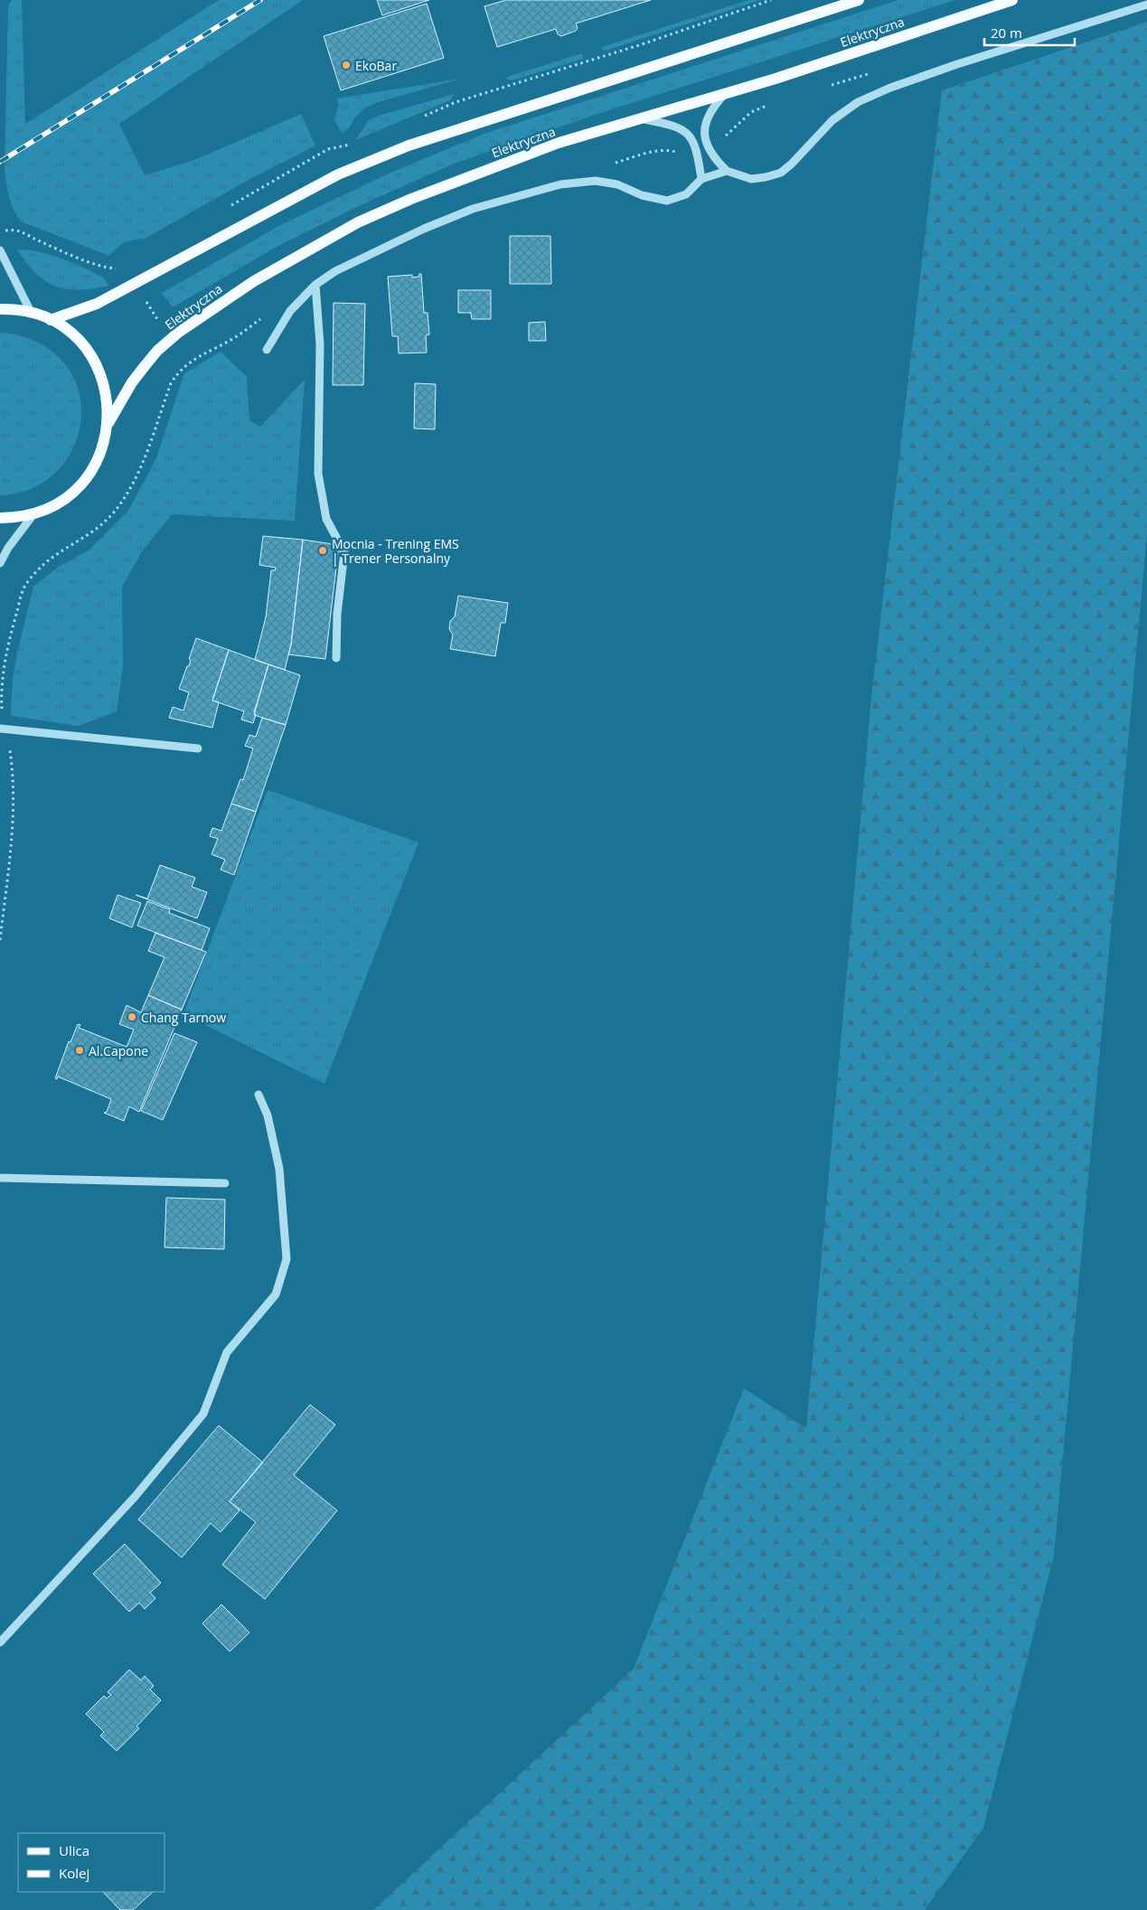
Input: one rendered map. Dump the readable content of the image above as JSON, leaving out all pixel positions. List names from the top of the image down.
{
  "streets": {
    "main road": ["Elektryczna"]
  },
  "places": [
    "EkoBar",
    "Mocnia - Trening EMS | Trener Personalny",
    "Chang Tarnow",
    "Al.Capone"
  ],
  "legend": ["Ulica", "Kolej"],
  "scale_bar": "20 m"
}
